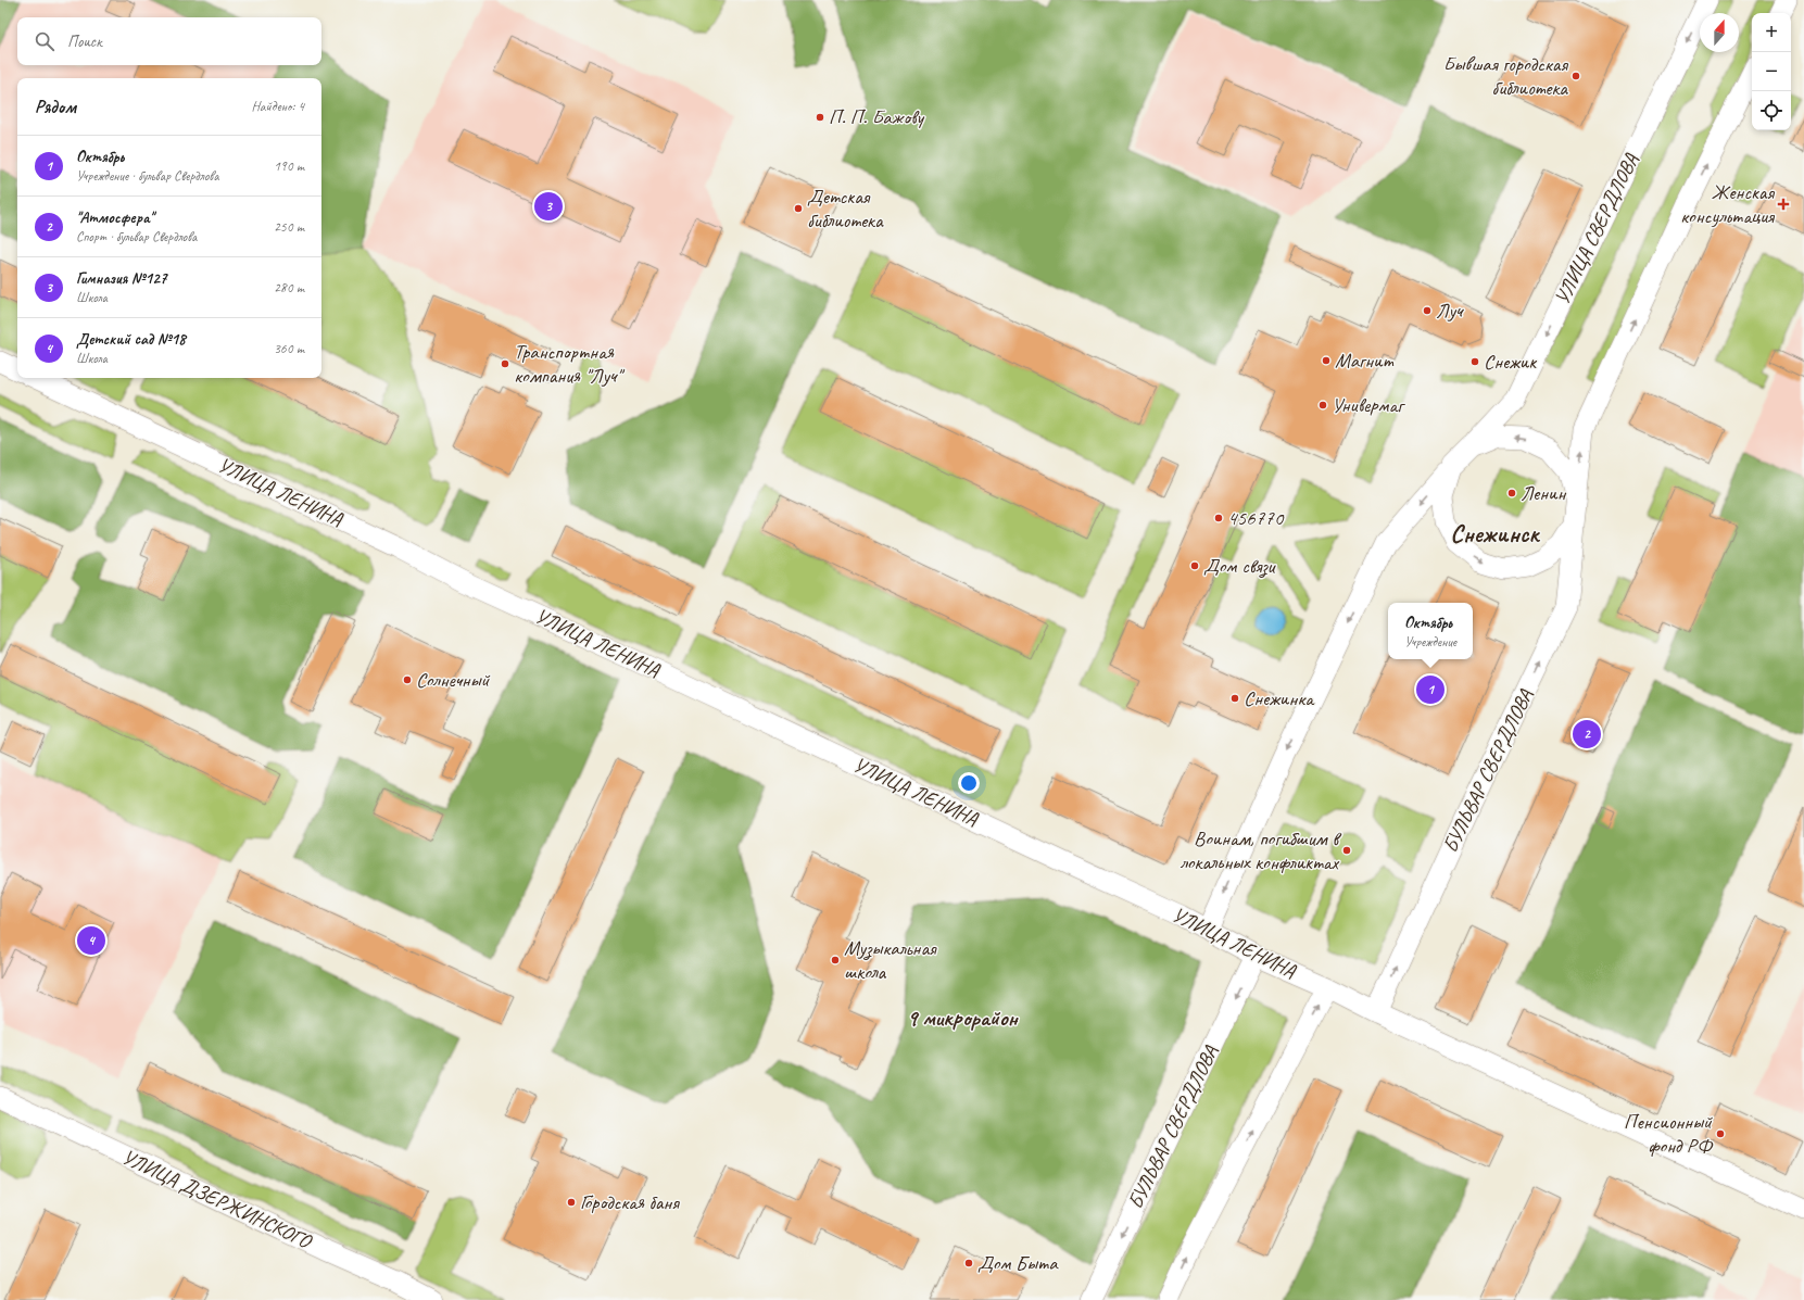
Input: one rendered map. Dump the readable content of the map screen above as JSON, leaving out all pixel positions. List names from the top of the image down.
{
  "streets": {
    "street": [
      "УЛИЦА СВЕРДЛОВА",
      "УЛИЦА ЛЕНИНА",
      "БУЛЬВАР СВЕРДЛОВА",
      "УЛИЦА ДЗЕРЖИНСКОГО"
    ]
  },
  "crossings": [
    ["УЛИЦА СВЕРДЛОВА", "БУЛЬВАР СВЕРДЛОВА"],
    ["УЛИЦА ЛЕНИНА", "БУЛЬВАР СВЕРДЛОВА"]
  ],
  "districts": ["Снежинск", "9 микрорайон"],
  "places": {
    "other": [
      "Бывшая городская библиотека",
      "П. П. Бажову",
      "Детская библиотека",
      "Луч",
      "Магнит",
      "Снежик",
      "Транспортная компания \"Луч\"",
      "Универмаг",
      "Ленин",
      "456770",
      "Дом связи",
      "Солнечный",
      "Снежинка",
      "Воинам, погибшим в локальных конфликтах",
      "Музыкальная школа",
      "Пенсионный фонд РФ",
      "Городская баня",
      "Дом Быта"
    ],
    "health": ["Женская консультация"]
  },
  "north": "top",
  "page": {
    "map_buttons": ["+", "−"],
    "search": "Поиск",
    "heading": ["Рядом", "Найдено: 4"],
    "list": [
      {
        "mark": "1",
        "name": "Октябрь",
        "note": "Учреждение · бульвар Свердлова",
        "value": "190 m"
      },
      {
        "mark": "2",
        "name": "\"Атмосфера\"",
        "note": "Спорт · бульвар Свердлова",
        "value": "250 m"
      },
      {
        "mark": "3",
        "name": "Гимназия №127",
        "note": "Школа",
        "value": "280 m"
      },
      {
        "mark": "4",
        "name": "Детский сад №18",
        "note": "Школа",
        "value": "360 m"
      }
    ],
    "pins": [
      "3",
      "1",
      "2",
      "4"
    ],
    "popup": ["Октябрь", "Учреждение"]
  }
}
